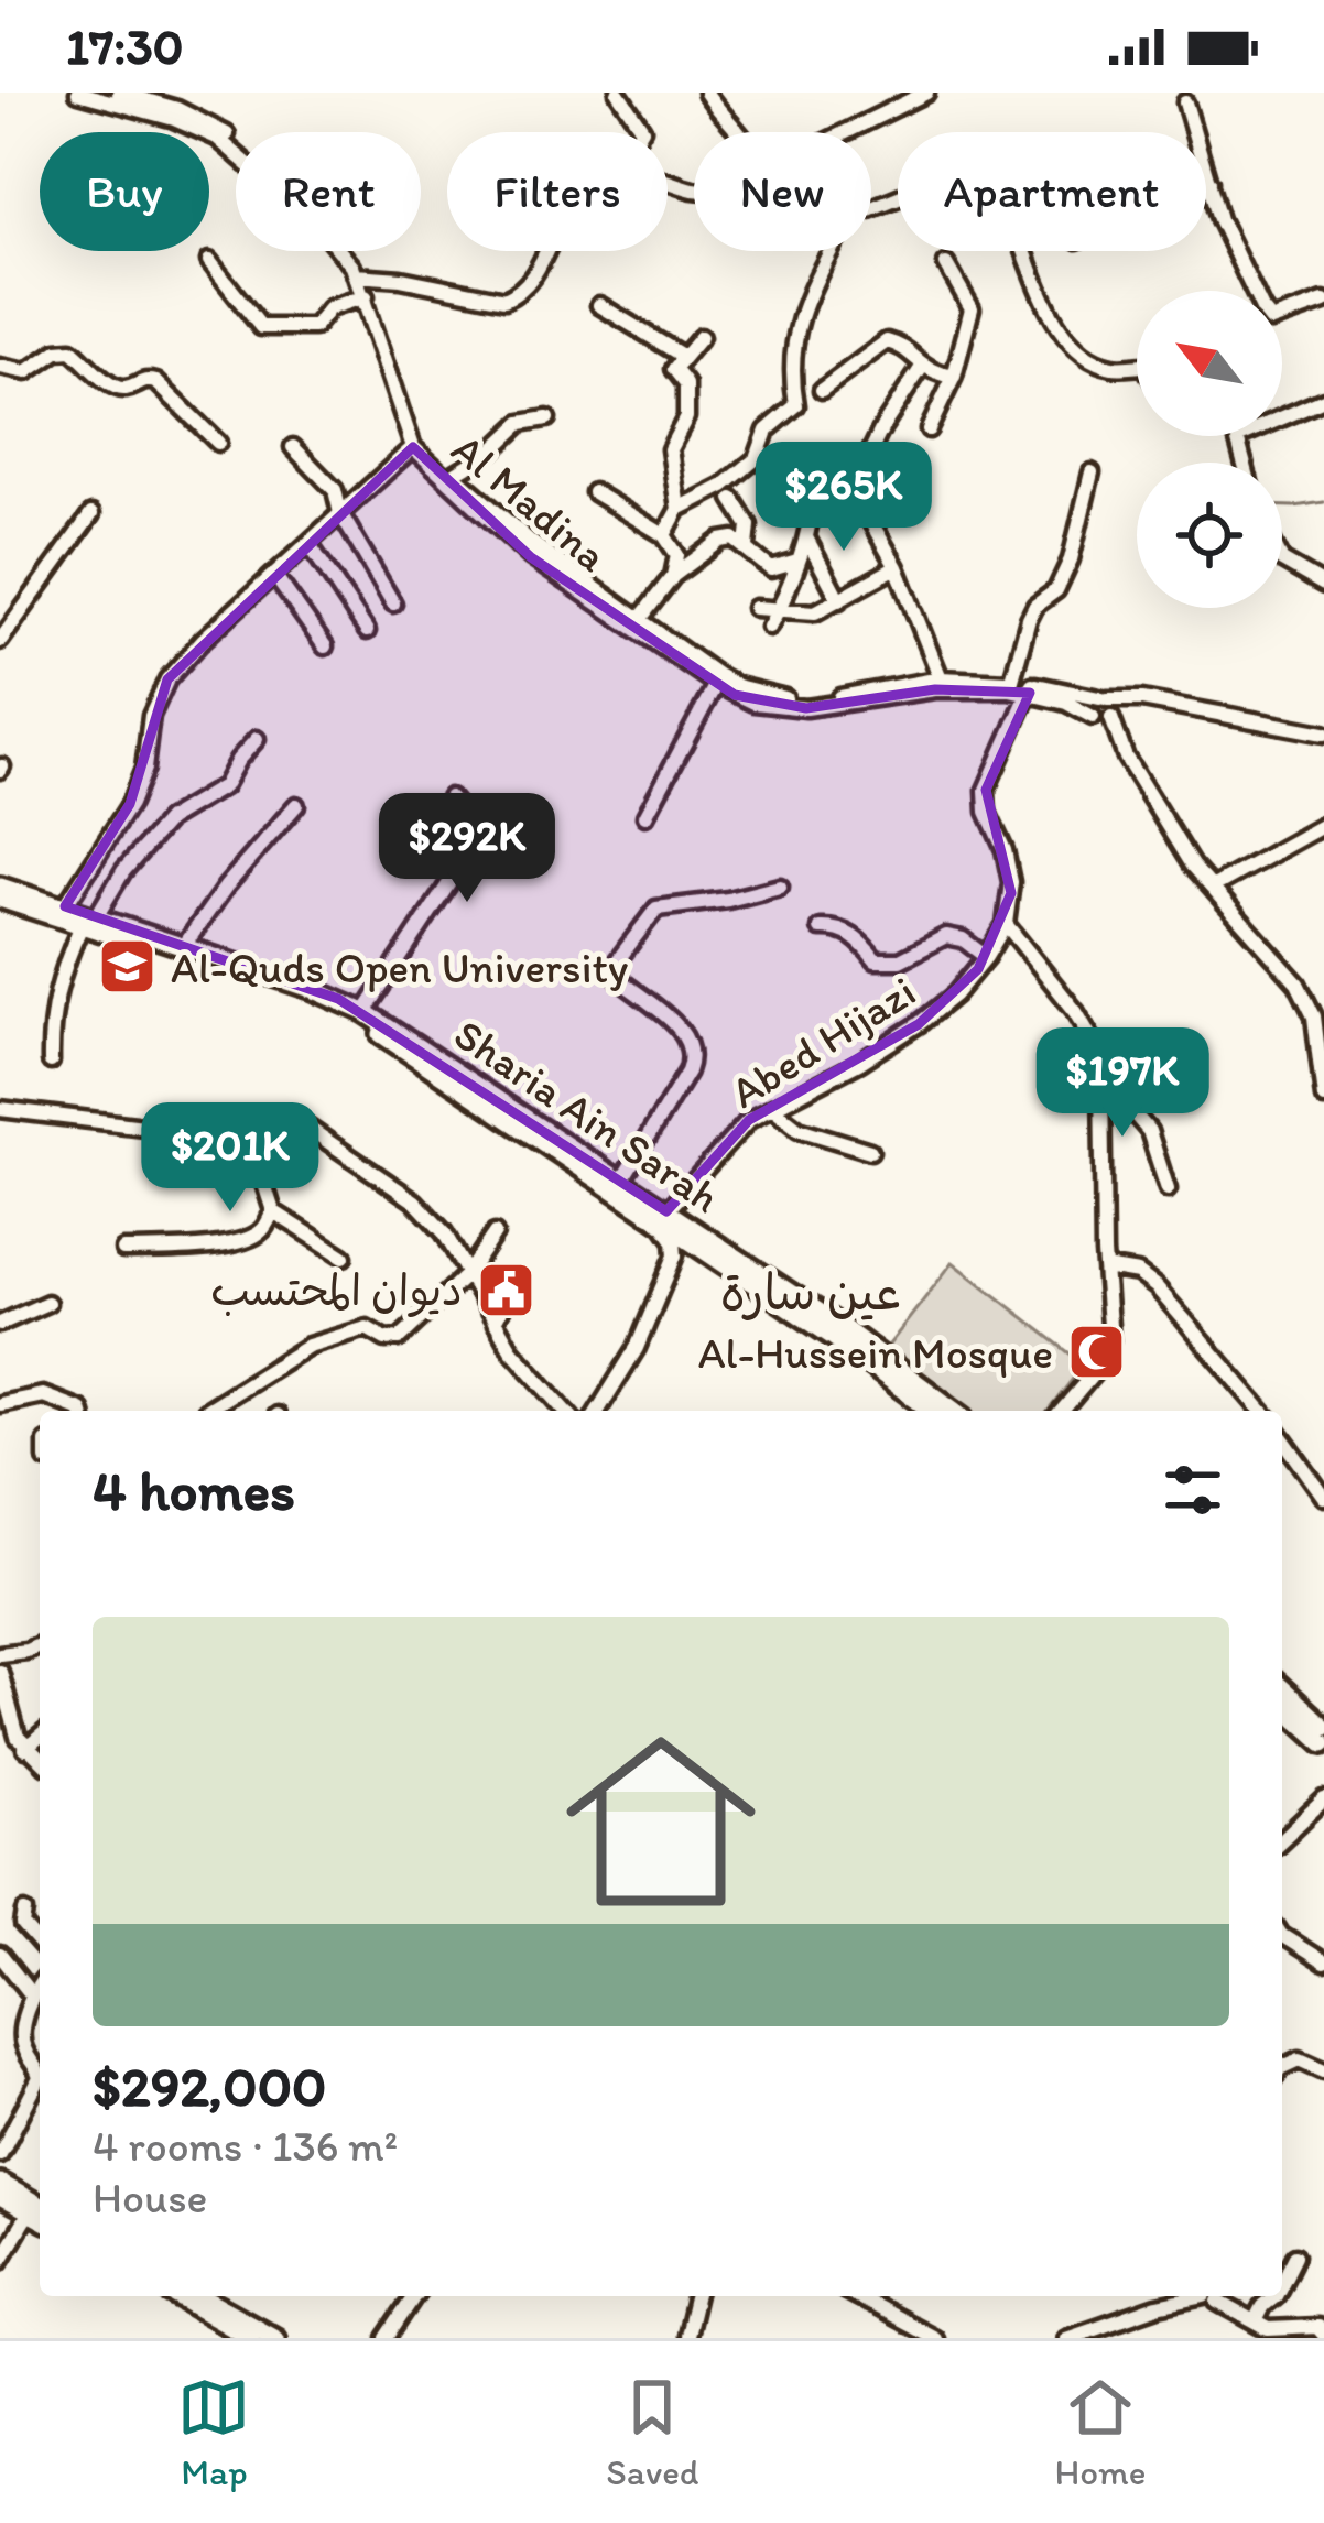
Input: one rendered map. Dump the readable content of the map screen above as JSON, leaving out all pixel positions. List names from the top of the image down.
{
  "streets": {
    "main road": ["Sharia Ain Sarah"],
    "street": ["Al Madina", "Abed Hijazi"]
  },
  "crossings": [
    ["Al Madina", "Abed Hijazi"],
    ["Abed Hijazi", "Sharia Ain Sarah"]
  ],
  "districts": ["عين سارة"],
  "places": {
    "school or university": ["Al-Quds Open University"],
    "public building": ["ديوان المحتسب"],
    "mosque": ["Al-Hussein Mosque"]
  },
  "north": "top left",
  "page": {
    "status": "17:30",
    "chip": [
      "Buy",
      "Rent",
      "Filters",
      "New",
      "Apartment"
    ],
    "price": [
      "$265K",
      "$292K",
      "$197K",
      "$201K"
    ],
    "heading": "4 homes",
    "list": [
      {
        "name": "$292,000",
        "note": "4 rooms · 136 m² · House"
      }
    ],
    "tabs": ["Map", "Saved", "Home"]
  }
}
